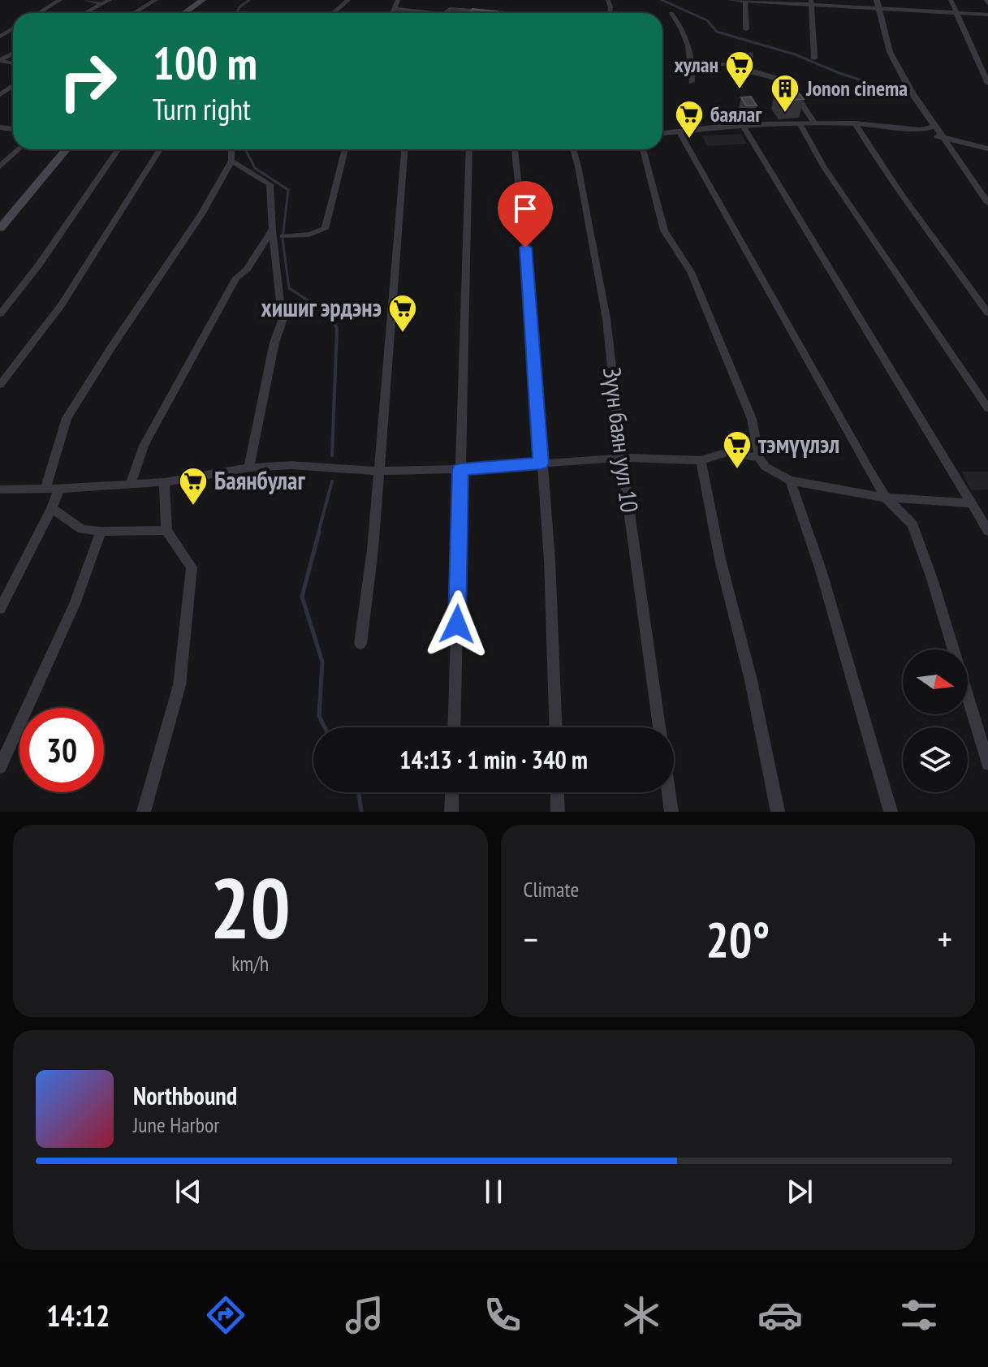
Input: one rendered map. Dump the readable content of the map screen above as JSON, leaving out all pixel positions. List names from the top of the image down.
{
  "streets": {
    "street": ["Зүүн баян уул 10"]
  },
  "places": {
    "supermarket": [
      "хулан",
      "баялаг",
      "хишиг эрдэнэ",
      "тэмүүлэл",
      "Баянбулаг"
    ],
    "building": ["Jonon cinema"]
  },
  "north": "right",
  "page": {
    "turn": ["100 m", "Turn right"],
    "limit": "30",
    "trip": "14:13 · 1 min · 340 m",
    "tile": [
      ["20", "km/h"],
      "Climate"
    ],
    "heat": ["−", "20°", "+"],
    "song": ["Northbound", "June Harbor"],
    "tabs": "14:12"
  }
}
